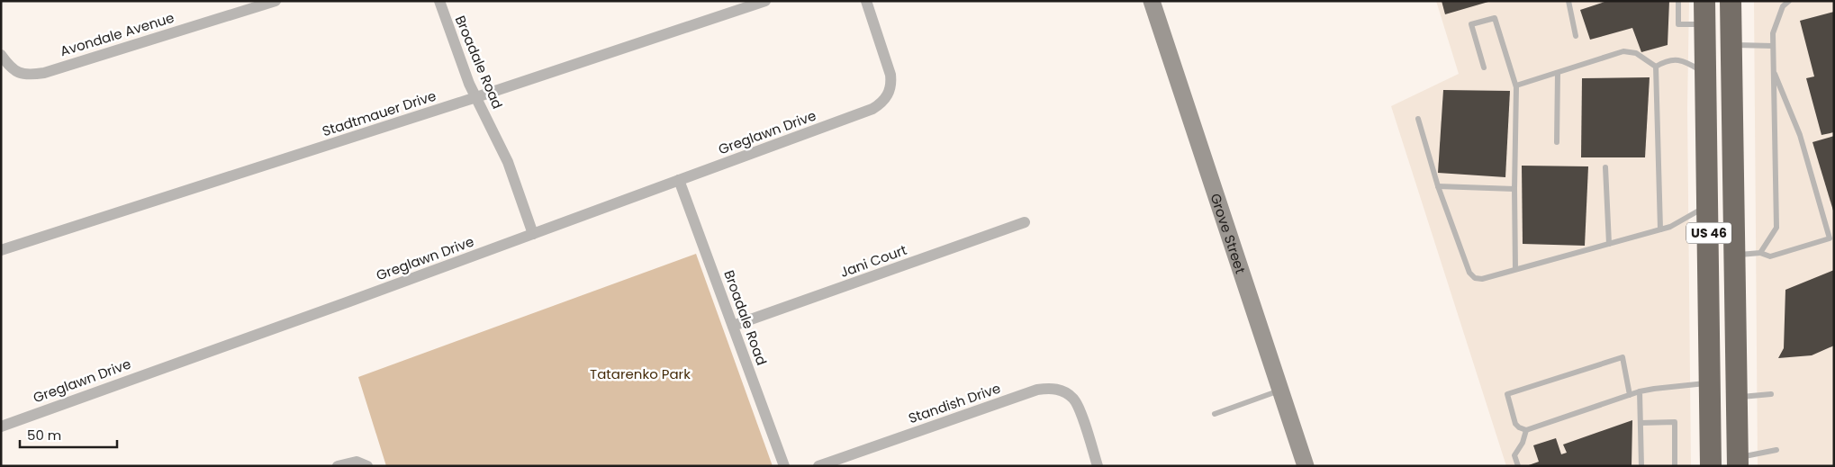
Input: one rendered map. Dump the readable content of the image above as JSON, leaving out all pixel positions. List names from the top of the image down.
{
  "streets": {
    "highway": ["US 46"],
    "street": [
      "Avondale Avenue",
      "Broadale Road",
      "Stadtmauer Drive",
      "Greglawn Drive",
      "Grove Street",
      "Jani Court",
      "Standish Drive"
    ]
  },
  "crossings": [
    ["Broadale Road", "Stadtmauer Drive"],
    ["Broadale Road", "Greglawn Drive"],
    ["Broadale Road", "Jani Court"]
  ],
  "parks": ["Tatarenko Park"],
  "scale_bar": "50 m"
}
